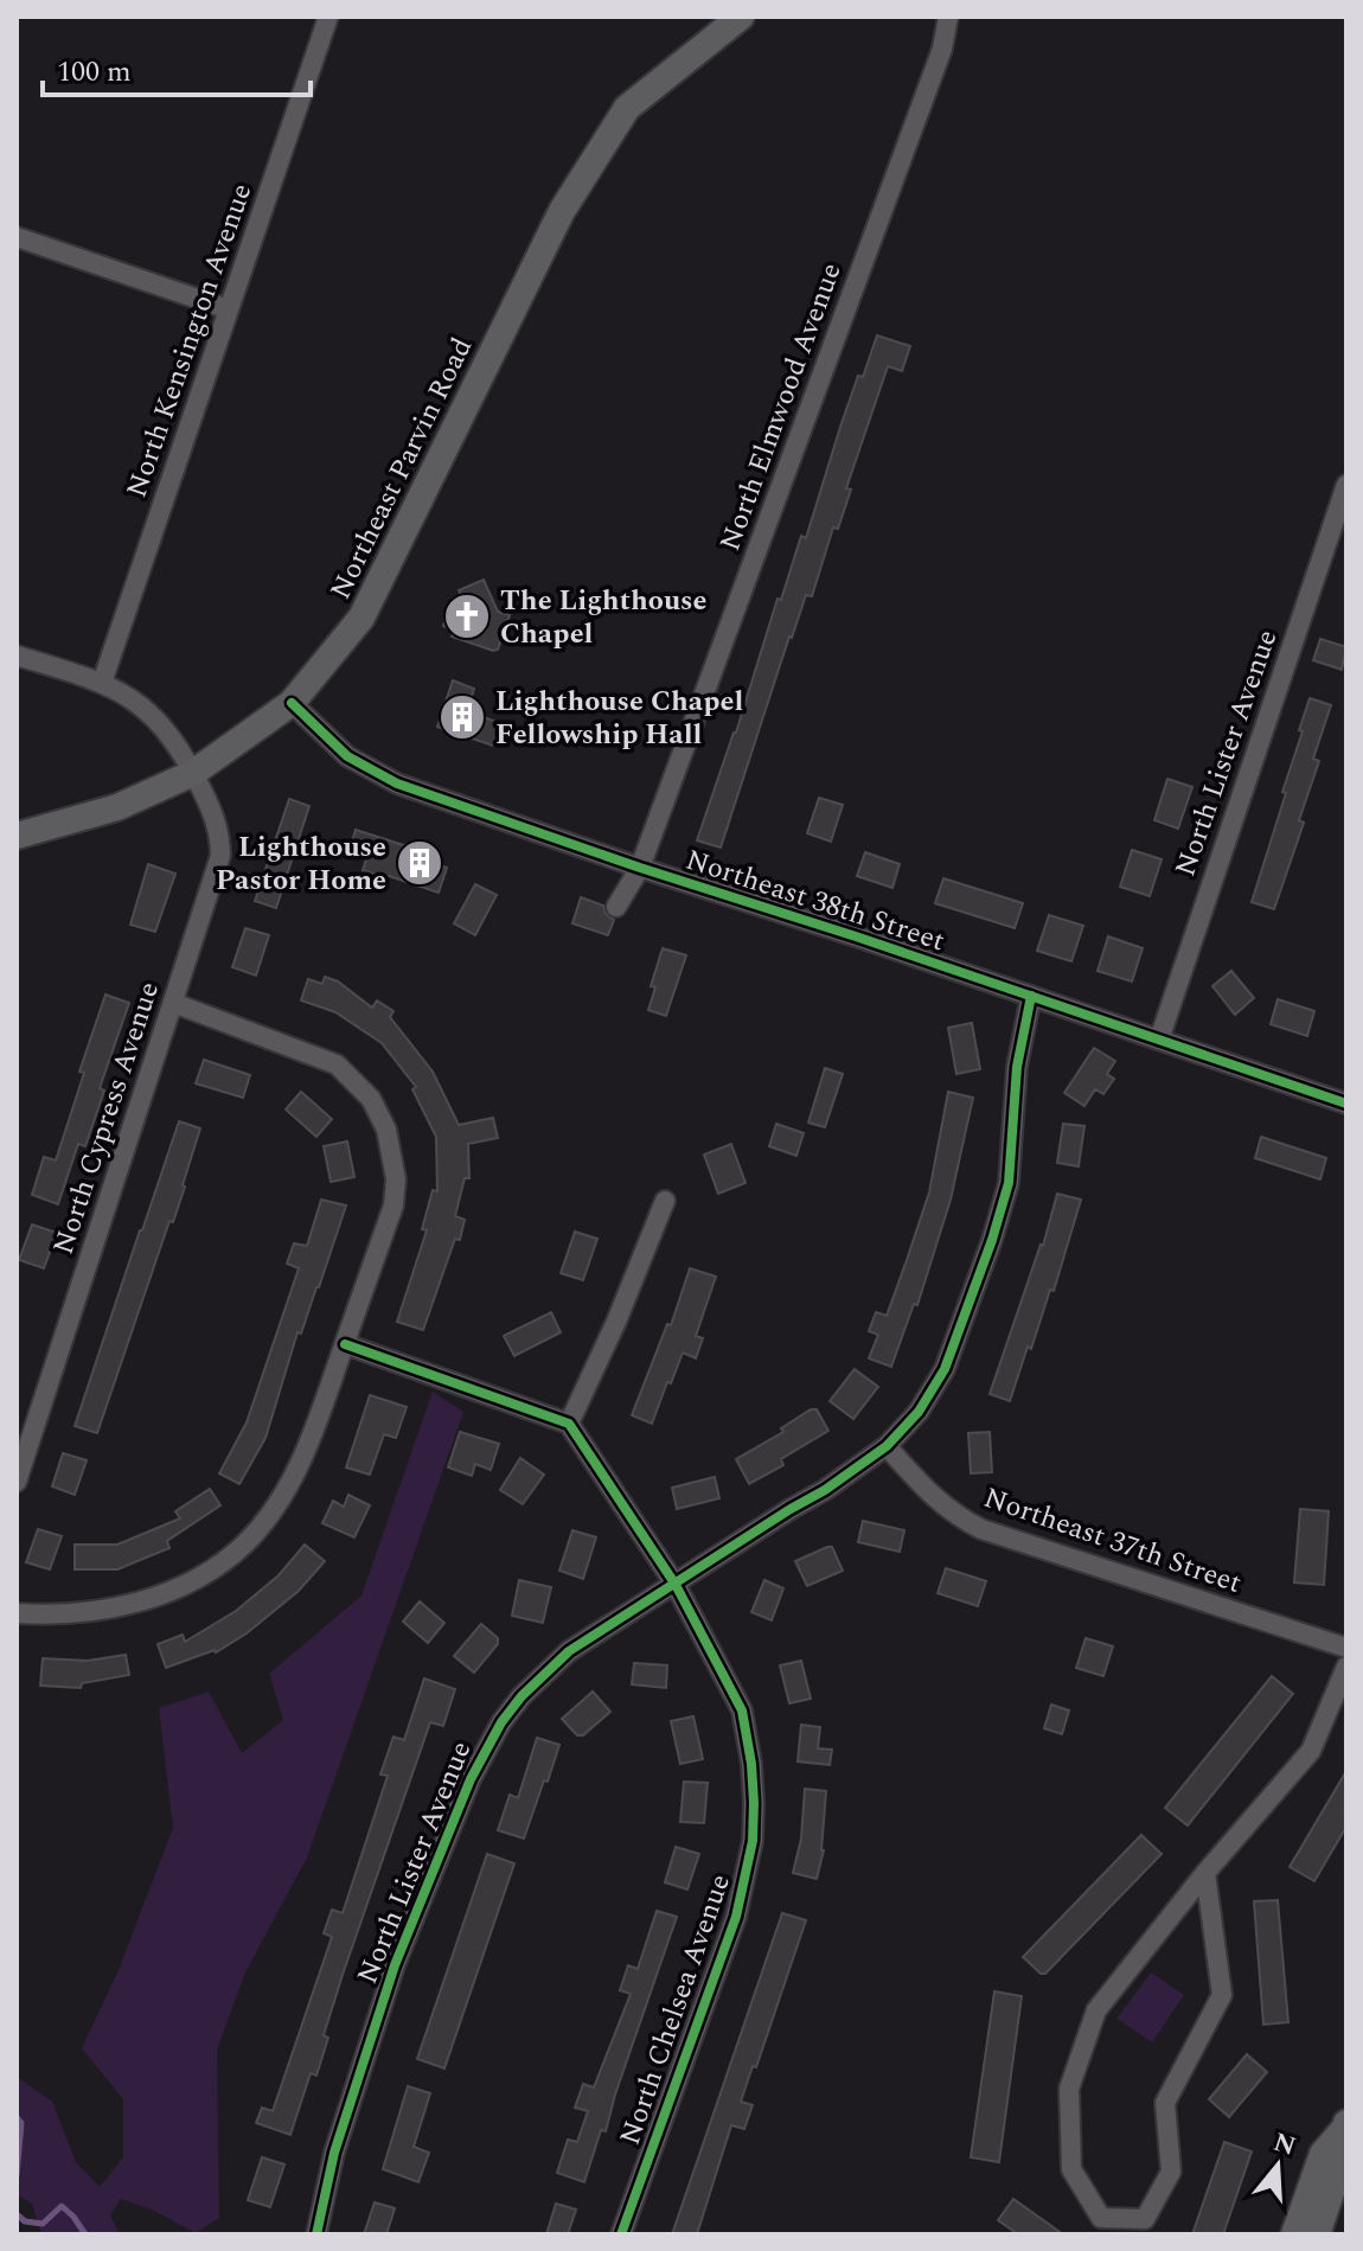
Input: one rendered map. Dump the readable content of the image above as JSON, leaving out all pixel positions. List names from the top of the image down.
{
  "streets": {
    "main road": ["Northeast Parvin Road"],
    "street": [
      "North Kensington Avenue",
      "North Elmwood Avenue",
      "North Lister Avenue",
      "Northeast 38th Street",
      "North Cypress Avenue",
      "Northeast 37th Street",
      "North Chelsea Avenue"
    ]
  },
  "crossings": [
    ["North Elmwood Avenue", "Northeast 38th Street"],
    ["Northeast Parvin Road", "Northeast 38th Street"],
    ["Northeast Parvin Road", "North Cypress Avenue"],
    ["North Lister Avenue", "Northeast 38th Street"],
    ["North Lister Avenue", "Northeast 37th Street"],
    ["North Lister Avenue", "North Chelsea Avenue"]
  ],
  "places": {
    "church": ["The Lighthouse Chapel"],
    "building": ["Lighthouse Chapel Fellowship Hall", "Lighthouse Pastor Home"]
  },
  "scale_bar": "100 m",
  "north": "top"
}
